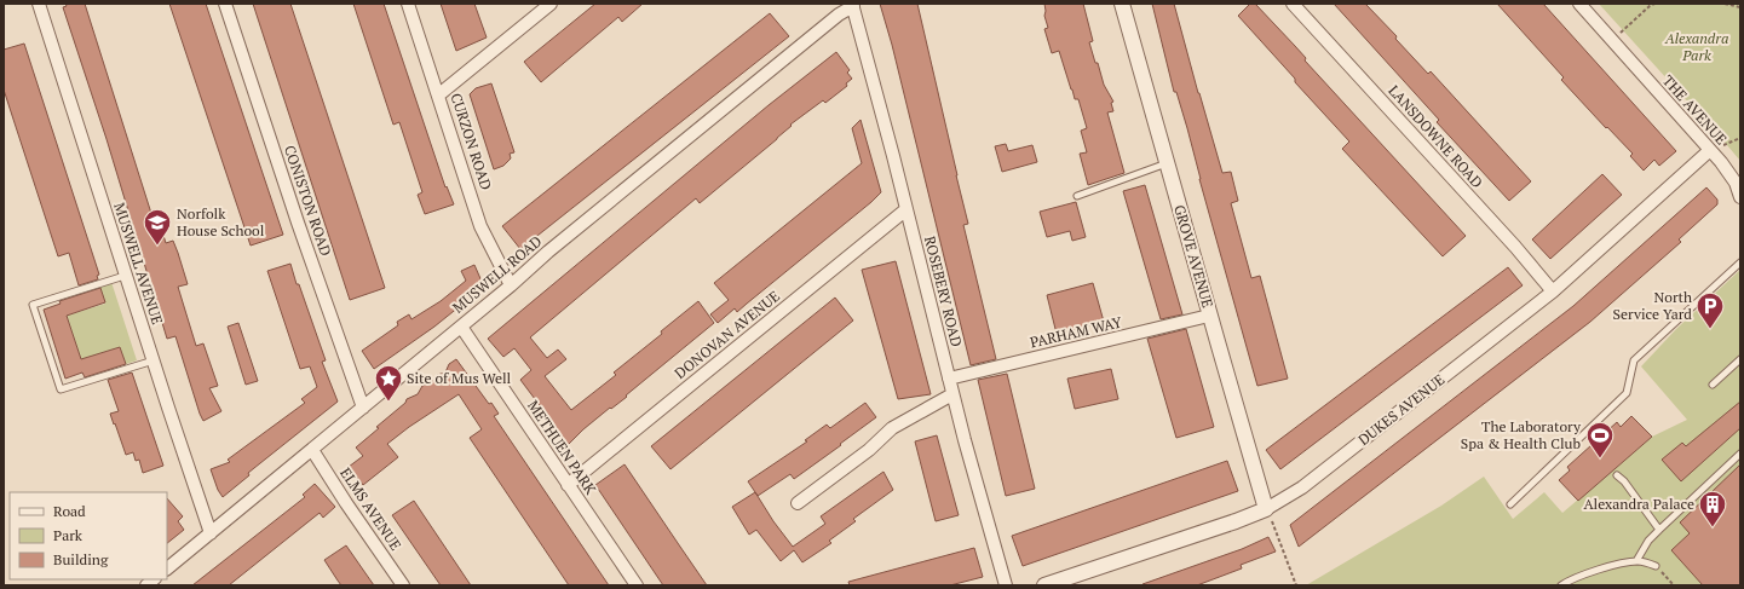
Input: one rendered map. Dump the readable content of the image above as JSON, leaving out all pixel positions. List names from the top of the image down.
{
  "streets": {
    "street": [
      "THE AVENUE",
      "LANSDOWNE ROAD",
      "CURZON ROAD",
      "CONISTON ROAD",
      "GROVE AVENUE",
      "MUSWELL AVENUE",
      "MUSWELL ROAD",
      "ROSEBERY ROAD",
      "PARHAM WAY",
      "DONOVAN AVENUE",
      "DUKES AVENUE",
      "METHUEN PARK",
      "ELMS AVENUE"
    ]
  },
  "crossings": [
    ["THE AVENUE", "DUKES AVENUE"],
    ["LANSDOWNE ROAD", "DUKES AVENUE"],
    ["CURZON ROAD", "MUSWELL ROAD"],
    ["CONISTON ROAD", "MUSWELL ROAD"],
    ["GROVE AVENUE", "PARHAM WAY"],
    ["GROVE AVENUE", "DUKES AVENUE"],
    ["MUSWELL AVENUE", "MUSWELL ROAD"],
    ["MUSWELL ROAD", "ROSEBERY ROAD"],
    ["MUSWELL ROAD", "METHUEN PARK"],
    ["MUSWELL ROAD", "ELMS AVENUE"],
    ["ROSEBERY ROAD", "PARHAM WAY"],
    ["ROSEBERY ROAD", "DONOVAN AVENUE"],
    ["DONOVAN AVENUE", "METHUEN PARK"]
  ],
  "parks": ["Alexandra Park"],
  "places": {
    "school or university": ["Norfolk House School"],
    "parking": ["North Service Yard"],
    "place": ["Site of Mus Well"],
    "sports": ["The Laboratory Spa & Health Club"],
    "building": ["Alexandra Palace"]
  },
  "legend": ["Road", "Park", "Building"]
}
